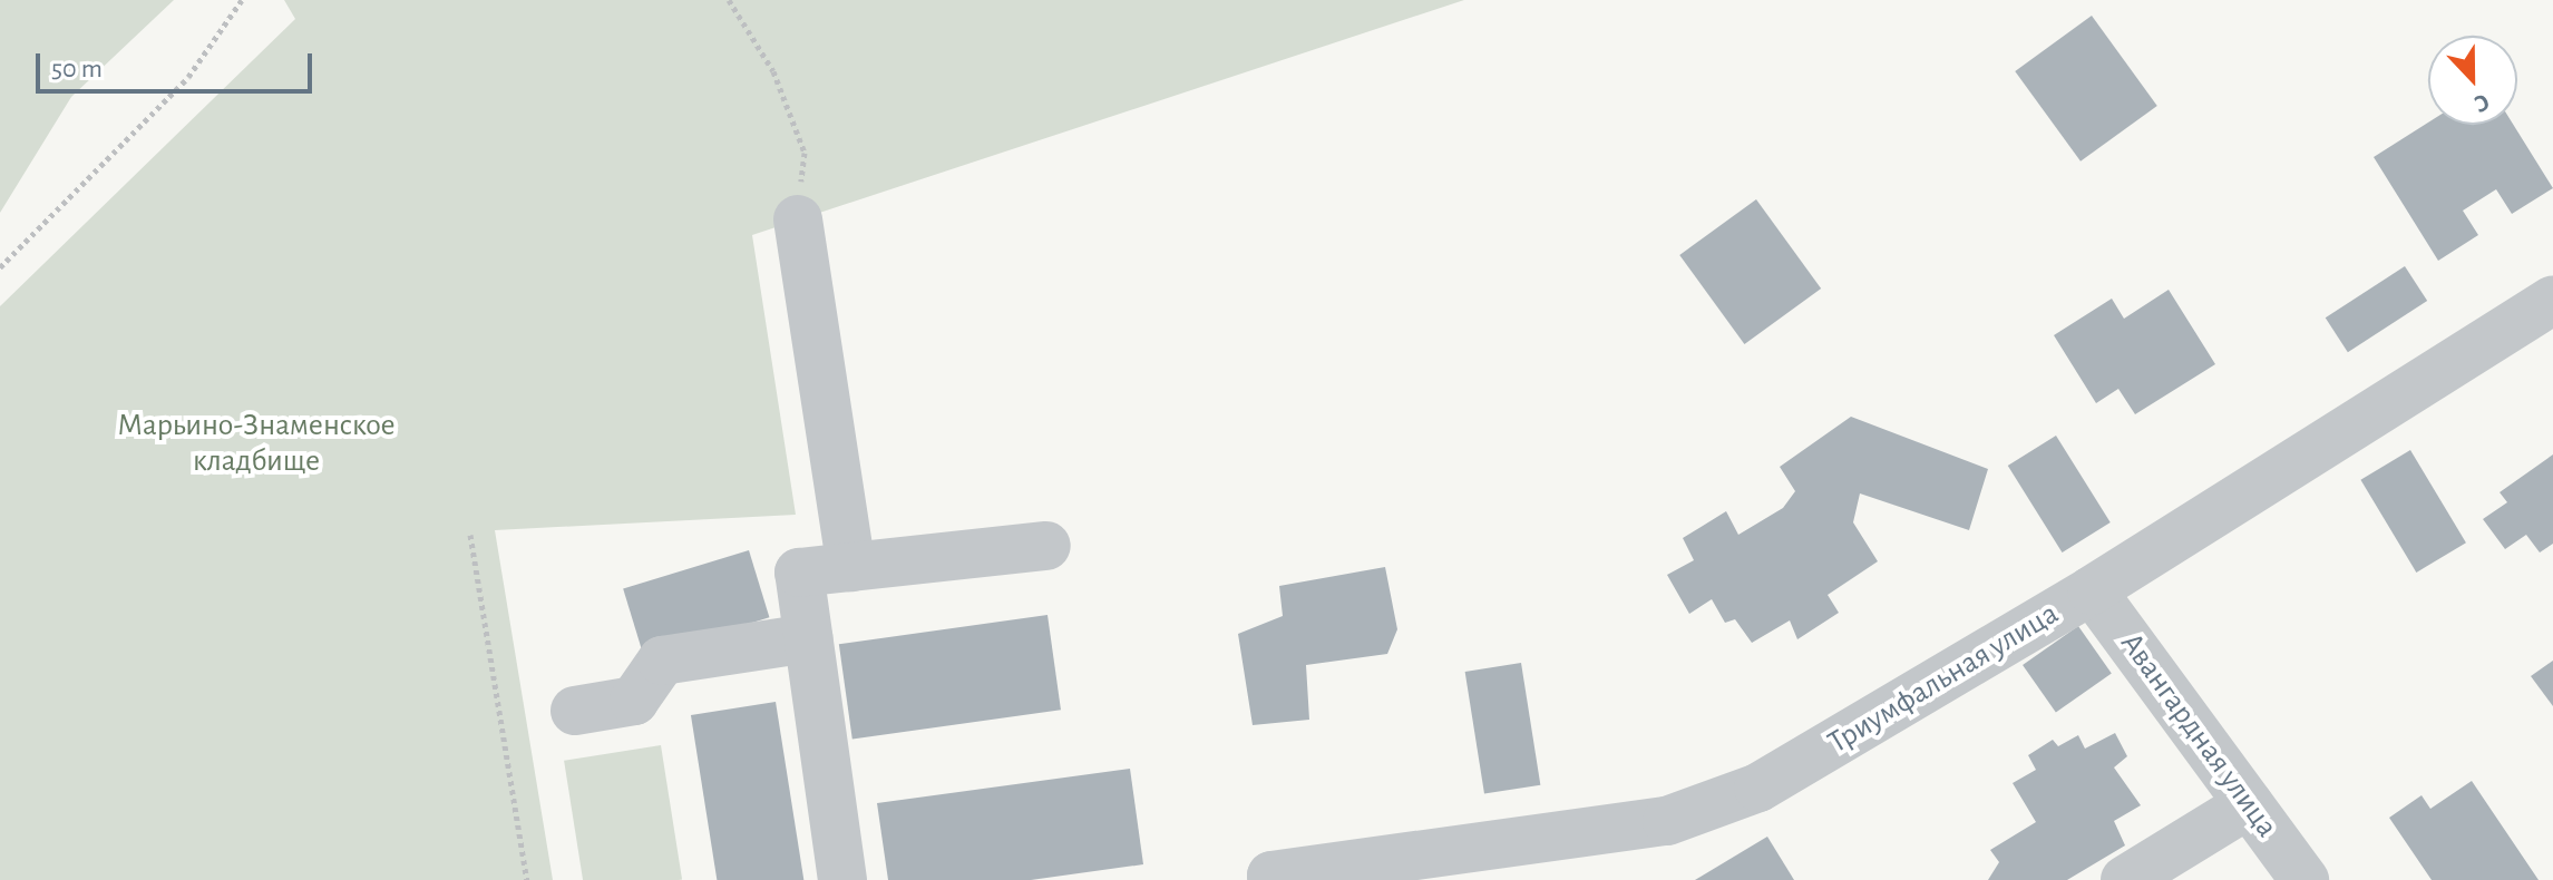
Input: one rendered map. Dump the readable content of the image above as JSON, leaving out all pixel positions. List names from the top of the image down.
{
  "streets": {
    "street": ["Триумфальная улица", "Авангардная улица"]
  },
  "crossings": [
    ["Триумфальная улица", "Авангардная улица"]
  ],
  "parks": ["Марьино-Знаменское кладбище"],
  "scale_bar": "50 m",
  "north": "bottom"
}
